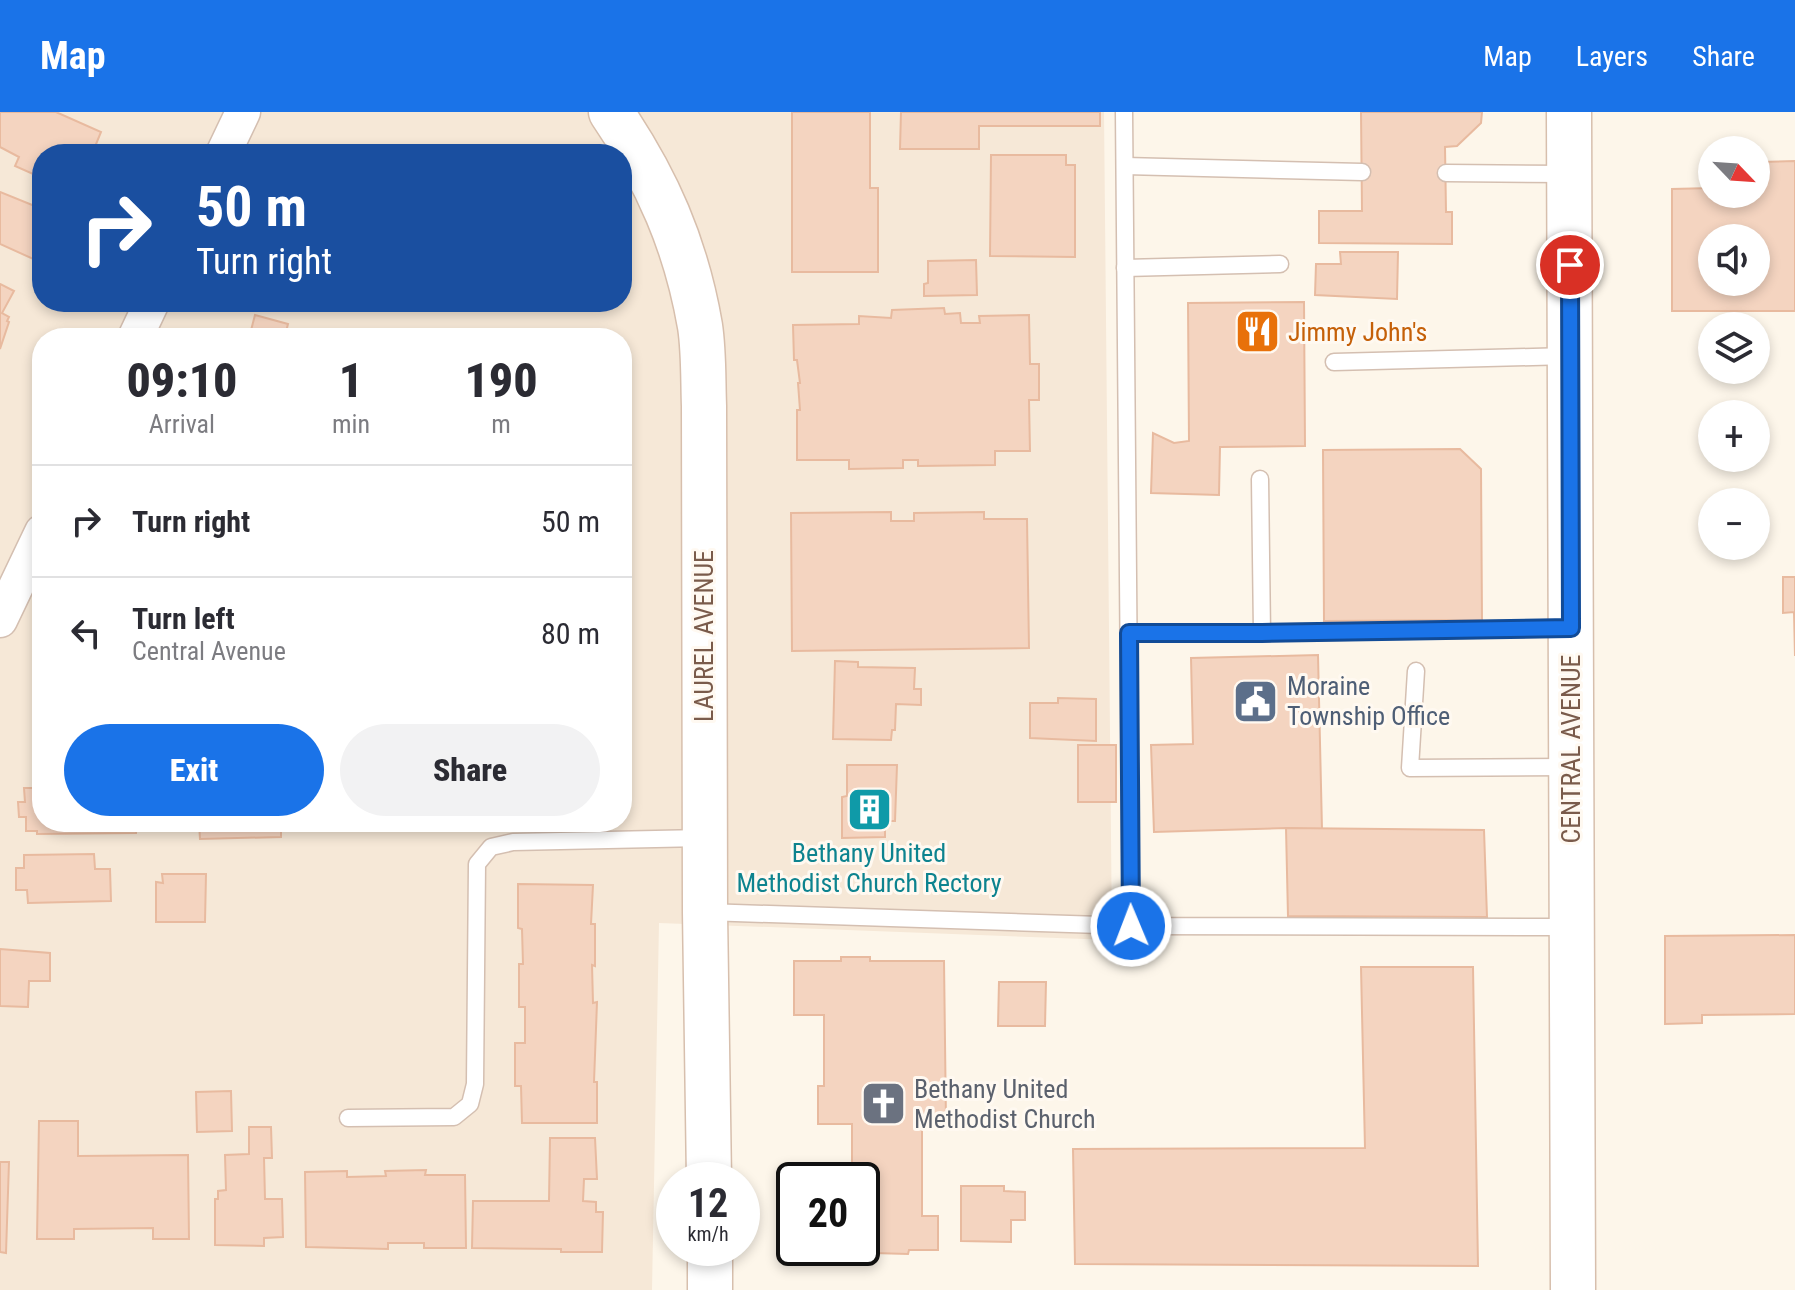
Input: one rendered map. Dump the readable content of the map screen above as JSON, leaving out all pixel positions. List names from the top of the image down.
{
  "streets": {
    "main road": ["LAUREL AVENUE", "CENTRAL AVENUE"]
  },
  "places": {
    "restaurant": ["Jimmy John's"],
    "public building": ["Moraine Township Office"],
    "building": ["Bethany United Methodist Church Rectory"],
    "church": ["Bethany United Methodist Church"]
  },
  "north": "bottom right",
  "page": {
    "header": "Map",
    "nav": ["Map", "Layers", "Share"],
    "map_buttons": ["+", "−"],
    "turn": ["50 m", "Turn right"],
    "eta": [
      "09:10",
      "Arrival",
      "1",
      "min",
      "190",
      "m"
    ],
    "list": [
      {
        "name": "Turn right",
        "value": "50 m"
      },
      {
        "name": "Turn left",
        "note": "Central Avenue",
        "value": "80 m"
      }
    ],
    "buttons": ["Exit", "Share"],
    "speed": "12 km/h",
    "limit": "20"
  }
}
